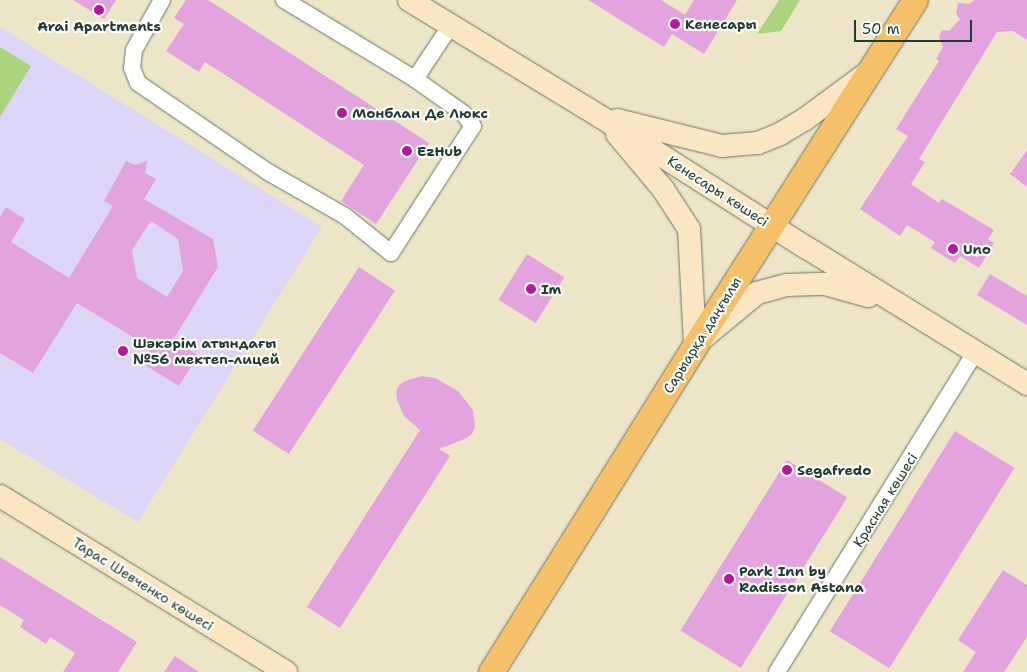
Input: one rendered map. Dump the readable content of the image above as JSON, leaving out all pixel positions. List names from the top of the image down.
{
  "streets": {
    "main road": ["Сарыарқа даңғылы"],
    "street": ["Кенесары көшесі", "Красная көшесі", "Тарас Шевченко көшесі"]
  },
  "crossings": [
    ["Кенесары көшесі", "Сарыарқа даңғылы"],
    ["Кенесары көшесі", "Красная көшесі"]
  ],
  "places": [
    "Arai Apartments",
    "Кенесары",
    "Монблан Де Люкс",
    "EzHub",
    "Uno",
    "Im",
    "Шәкәрім атындағы №56 мектеп-лицей",
    "Segafredo",
    "Park Inn by Radisson Astana"
  ],
  "scale_bar": "50 m"
}
